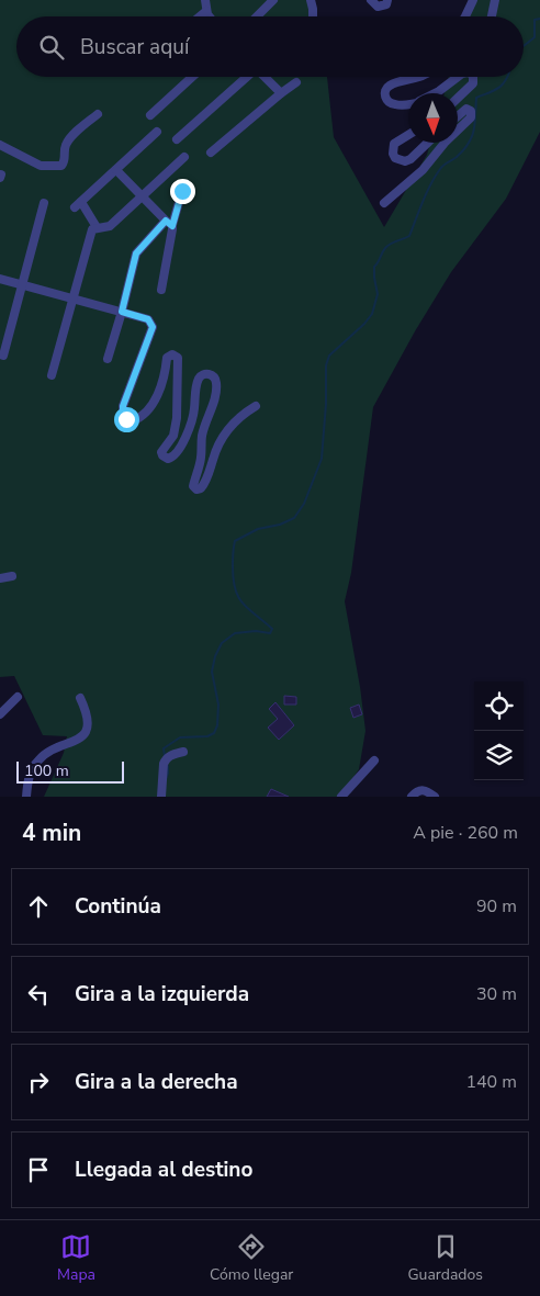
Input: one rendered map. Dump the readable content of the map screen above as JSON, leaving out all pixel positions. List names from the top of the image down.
{
  "scale_bar": "100 m",
  "north": "bottom",
  "page": {
    "search": "Buscar aquí",
    "scale": "100 m",
    "heading": ["4 min", "A pie · 260 m"],
    "list": [
      ["Continúa", "90 m"],
      ["Gira a la izquierda", "30 m"],
      ["Gira a la derecha", "140 m"],
      "Llegada al destino"
    ],
    "nav": ["Mapa", "Cómo llegar", "Guardados"]
  }
}
